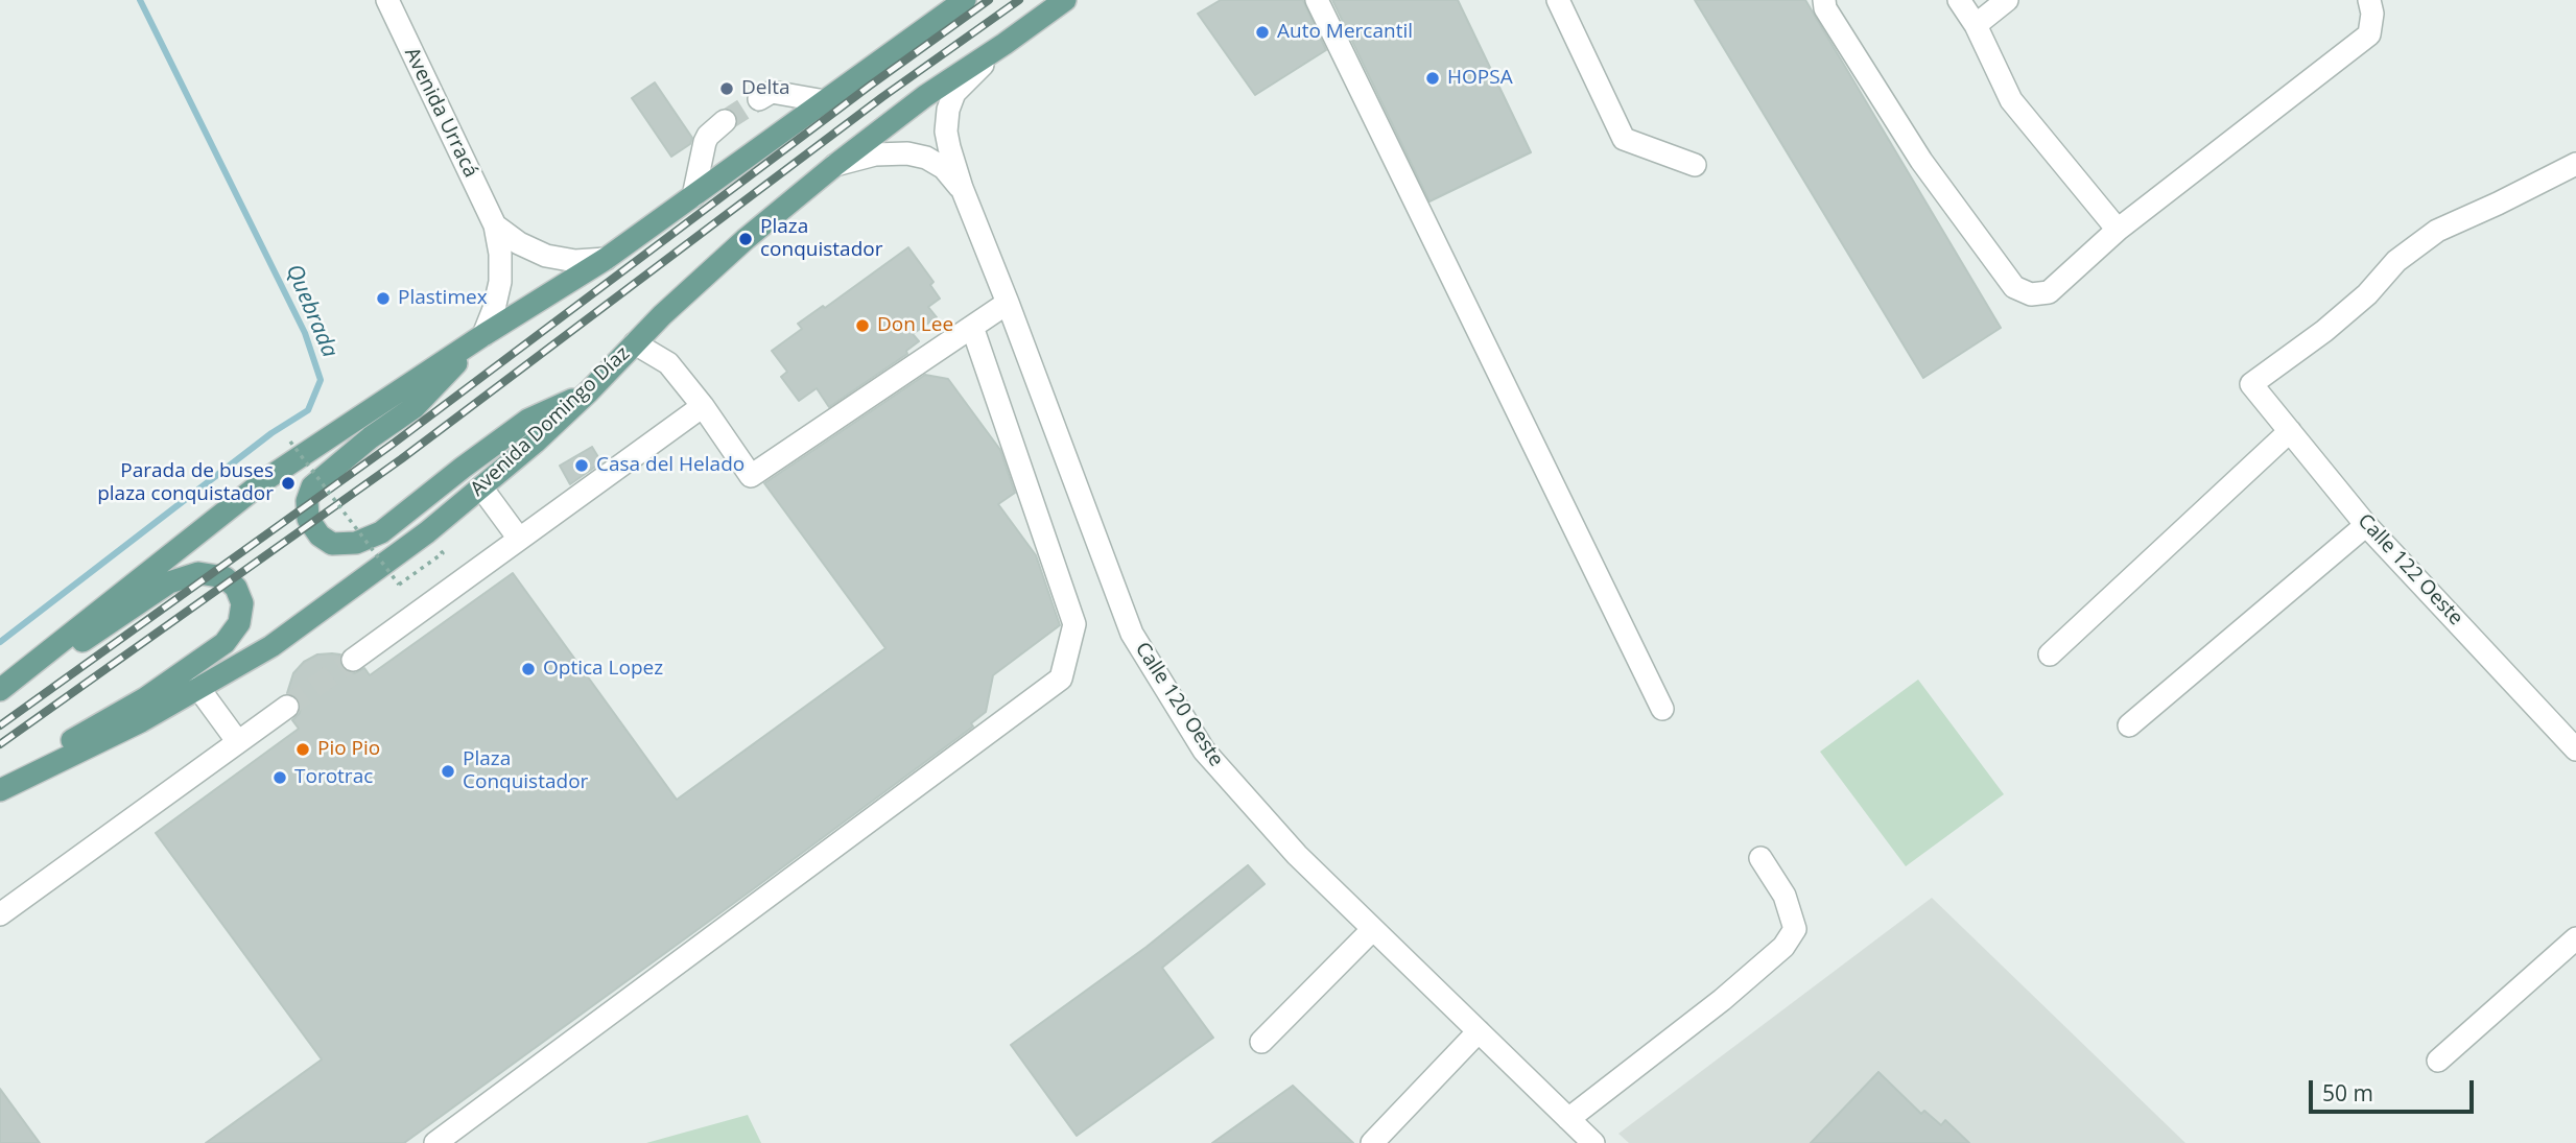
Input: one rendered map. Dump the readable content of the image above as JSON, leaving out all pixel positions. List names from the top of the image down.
{
  "streets": {
    "main road": ["Avenida Domingo Díaz"],
    "street": ["Avenida Urracá", "Calle 122 Oeste", "Calle 120 Oeste"]
  },
  "crossings": [
    ["Avenida Domingo Díaz", "Calle 120 Oeste"]
  ],
  "water": ["Quebrada"],
  "places": [
    "Auto Mercantil",
    "HOPSA",
    "Delta",
    "Plaza conquistador",
    "Plastimex",
    "Don Lee",
    "Casa del Helado",
    "Parada de buses plaza conquistador",
    "Optica Lopez",
    "Pio Pio",
    "Plaza Conquistador",
    "Torotrac"
  ],
  "scale_bar": "50 m"
}
